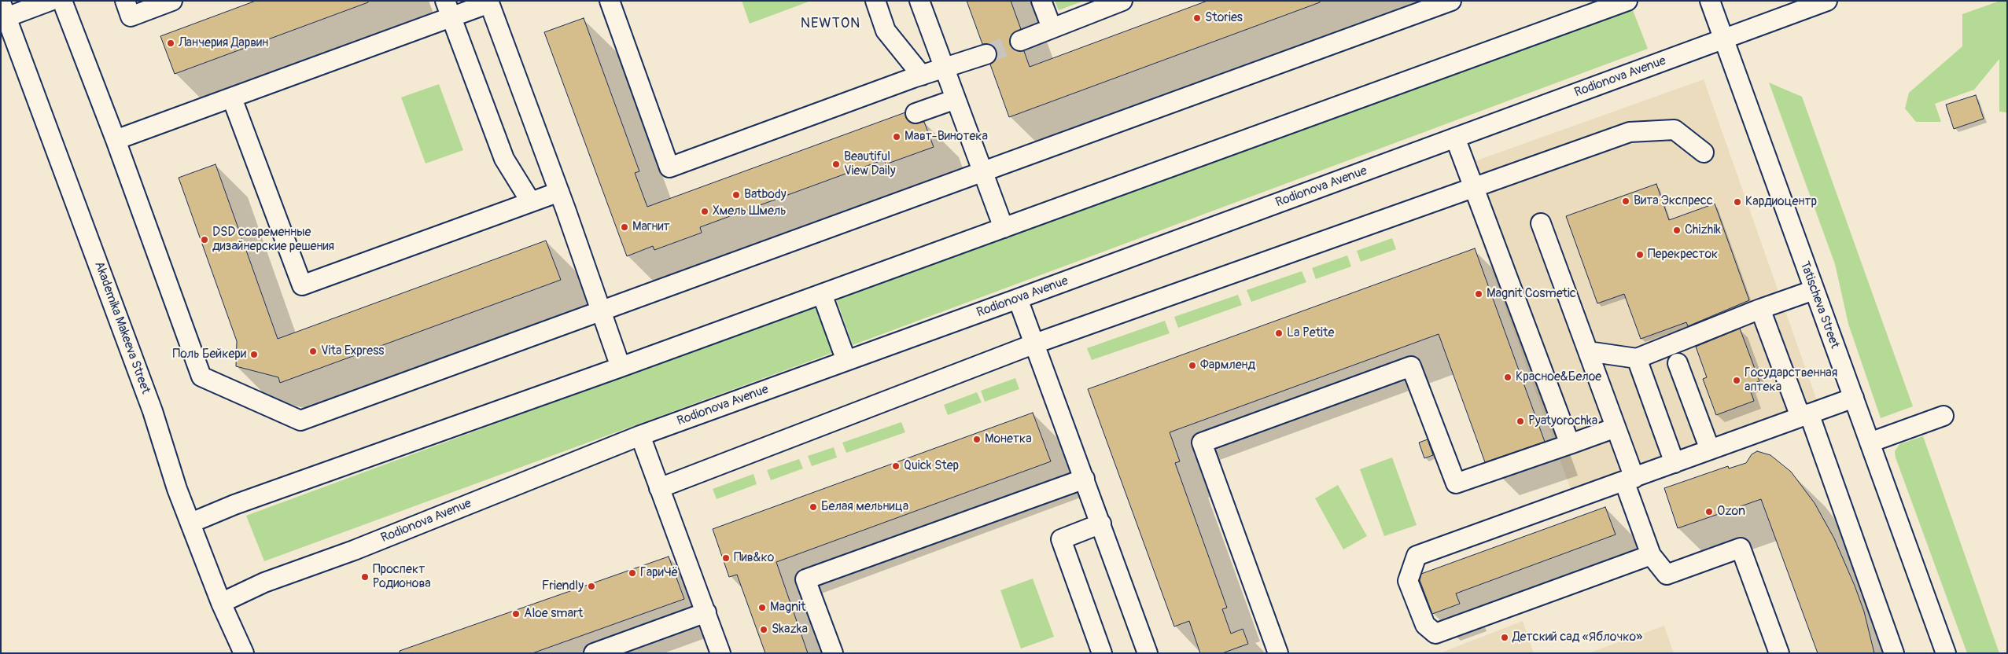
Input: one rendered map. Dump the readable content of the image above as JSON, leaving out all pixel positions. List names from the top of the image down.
{
  "streets": {
    "street": ["Rodionova Avenue", "Tatischeva Street", "Akademika Makeeva Street"]
  },
  "crossings": [
    ["Rodionova Avenue", "Tatischeva Street"],
    ["Rodionova Avenue", "Akademika Makeeva Street"]
  ],
  "districts": ["NEWTON"],
  "places": [
    "Stories",
    "Ланчерия Дарвин",
    "Мавт-Винотека",
    "Beautiful View Daily",
    "Batbody",
    "Вита Экспресс",
    "Кардиоцентр",
    "Хмель Шмель",
    "Магнит",
    "Chizhik",
    "DSD современные дизайнерские решения",
    "Перекресток",
    "Magnit Cosmetic",
    "La Petite",
    "Vita Express",
    "Поль Бейкери",
    "Фармленд",
    "Красное&Белое",
    "Государственная аптека",
    "Pyatyorochka",
    "Монетка",
    "Quick Step",
    "Белая мельница",
    "Ozon",
    "Пив&ко",
    "ГариЧё",
    "Проспект Родионова",
    "Friendly",
    "Magnit",
    "Aloe smart",
    "Skazka",
    "Детский сад «Яблочко»"
  ]
}
